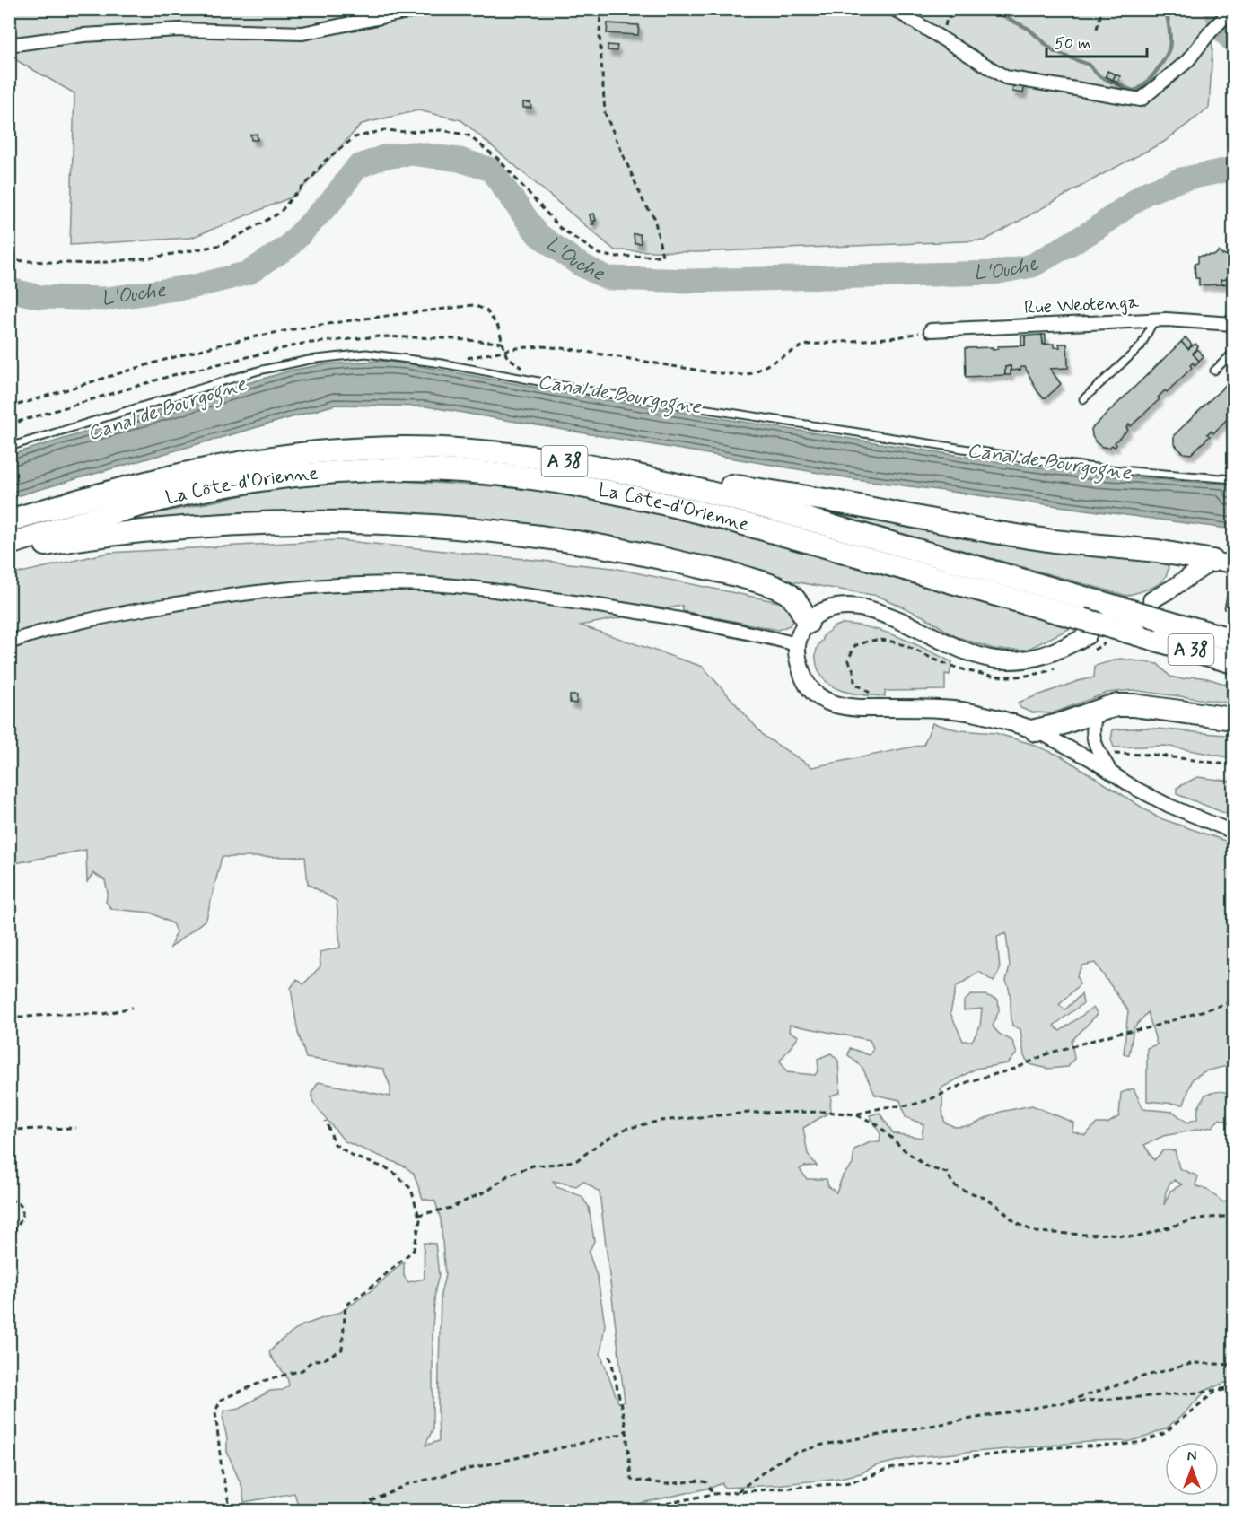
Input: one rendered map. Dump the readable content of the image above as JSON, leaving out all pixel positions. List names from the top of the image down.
{
  "streets": {
    "highway": ["A 38", "La Côte-d'Orienne"],
    "street": ["Rue Weotenga"]
  },
  "water": ["L'Ouche", "Canal de Bourgogne"],
  "scale_bar": "50 m",
  "north": "top"
}
